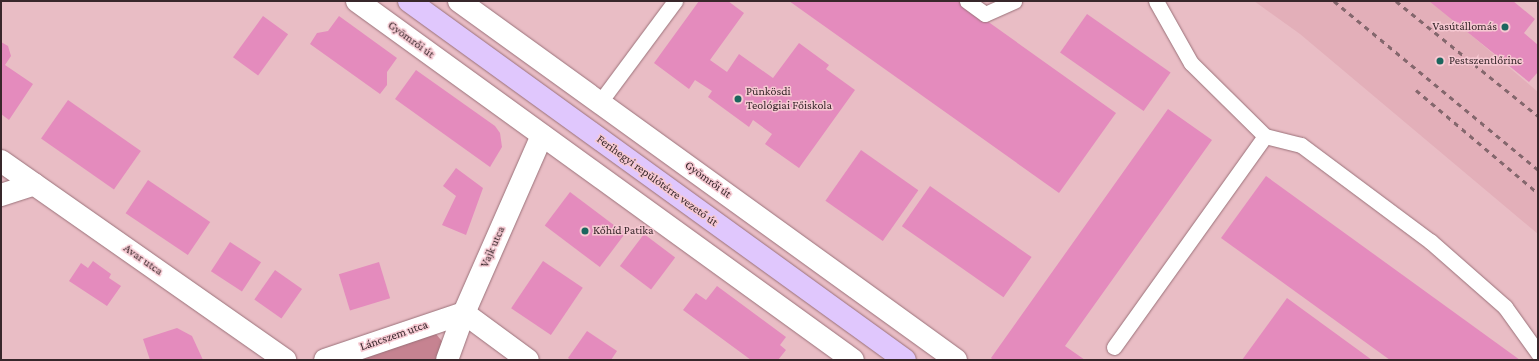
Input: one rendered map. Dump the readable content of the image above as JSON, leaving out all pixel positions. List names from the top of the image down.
{
  "streets": {
    "main road": ["Ferihegyi repülőtérre vezető út"],
    "street": [
      "Gyömrői út",
      "Vajk utca",
      "Avar utca",
      "Láncszem utca"
    ]
  },
  "crossings": [
    ["Gyömrői út", "Vajk utca"],
    ["Vajk utca", "Láncszem utca"]
  ],
  "places": [
    "Vasútállomás",
    "Pestszentlőrinc",
    "Pünkösdi Teológiai Főiskola",
    "Kőhíd Patika"
  ]
}
